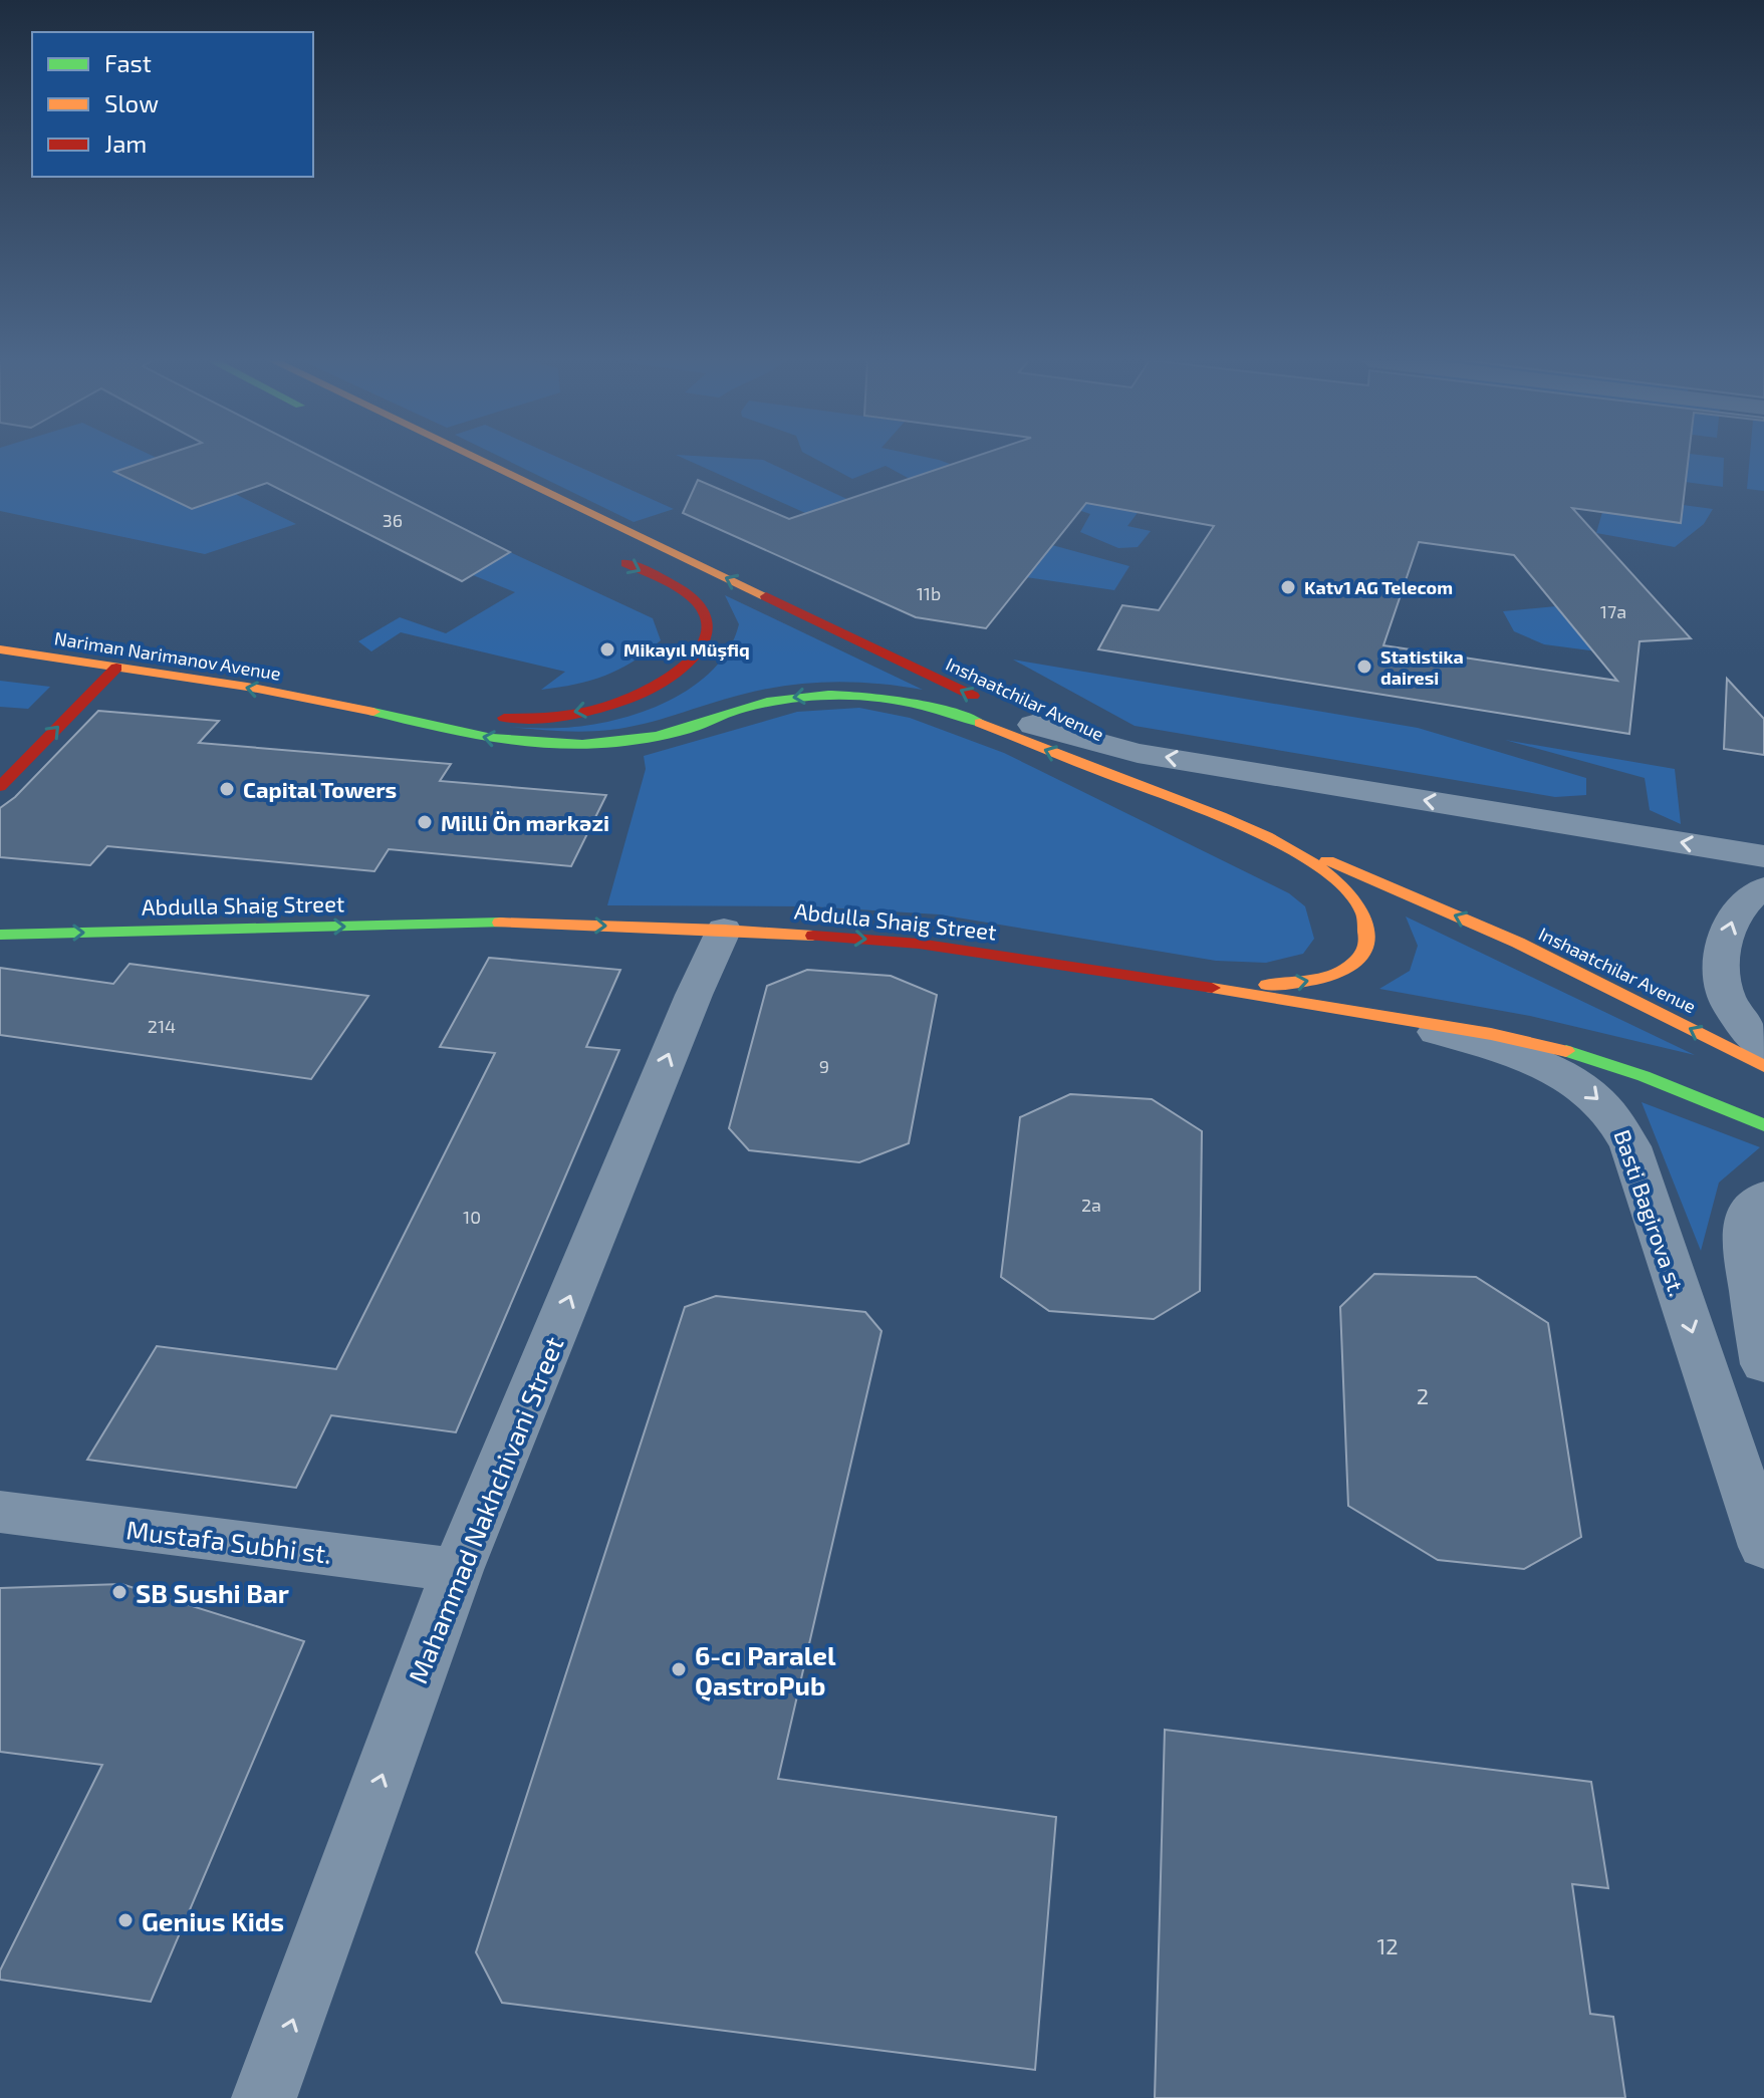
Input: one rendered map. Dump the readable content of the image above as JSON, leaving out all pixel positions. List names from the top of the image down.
{
  "streets": {
    "main road": ["Nariman Narimanov Avenue", "Inshaatchilar Avenue", "Abdulla Shaig Street"],
    "street": ["Basti Bagirova st.", "Mahammad Nakhchivani Street", "Mustafa Subhi st."]
  },
  "crossings": [
    ["Abdulla Shaig Street", "Basti Bagirova st."],
    ["Abdulla Shaig Street", "Mahammad Nakhchivani Street"],
    ["Mahammad Nakhchivani Street", "Mustafa Subhi st."]
  ],
  "one_way": [
    "Nariman Narimanov Avenue",
    "Inshaatchilar Avenue",
    "Abdulla Shaig Street",
    "Basti Bagirova st.",
    "Mahammad Nakhchivani Street"
  ],
  "places": [
    "Katv1 AG Telecom",
    "Mikayıl Müşfiq",
    "Statistika dairesi",
    "Capital Towers",
    "Milli Ön mərkəzi",
    "SB Sushi Bar",
    "6-cı Paralel QastroPub",
    "Genius Kids"
  ],
  "house_numbers": [
    "36",
    "11b",
    "17a",
    "214",
    "9",
    "2a",
    "10",
    "2",
    "12"
  ],
  "legend": ["Fast", "Slow", "Jam"]
}
